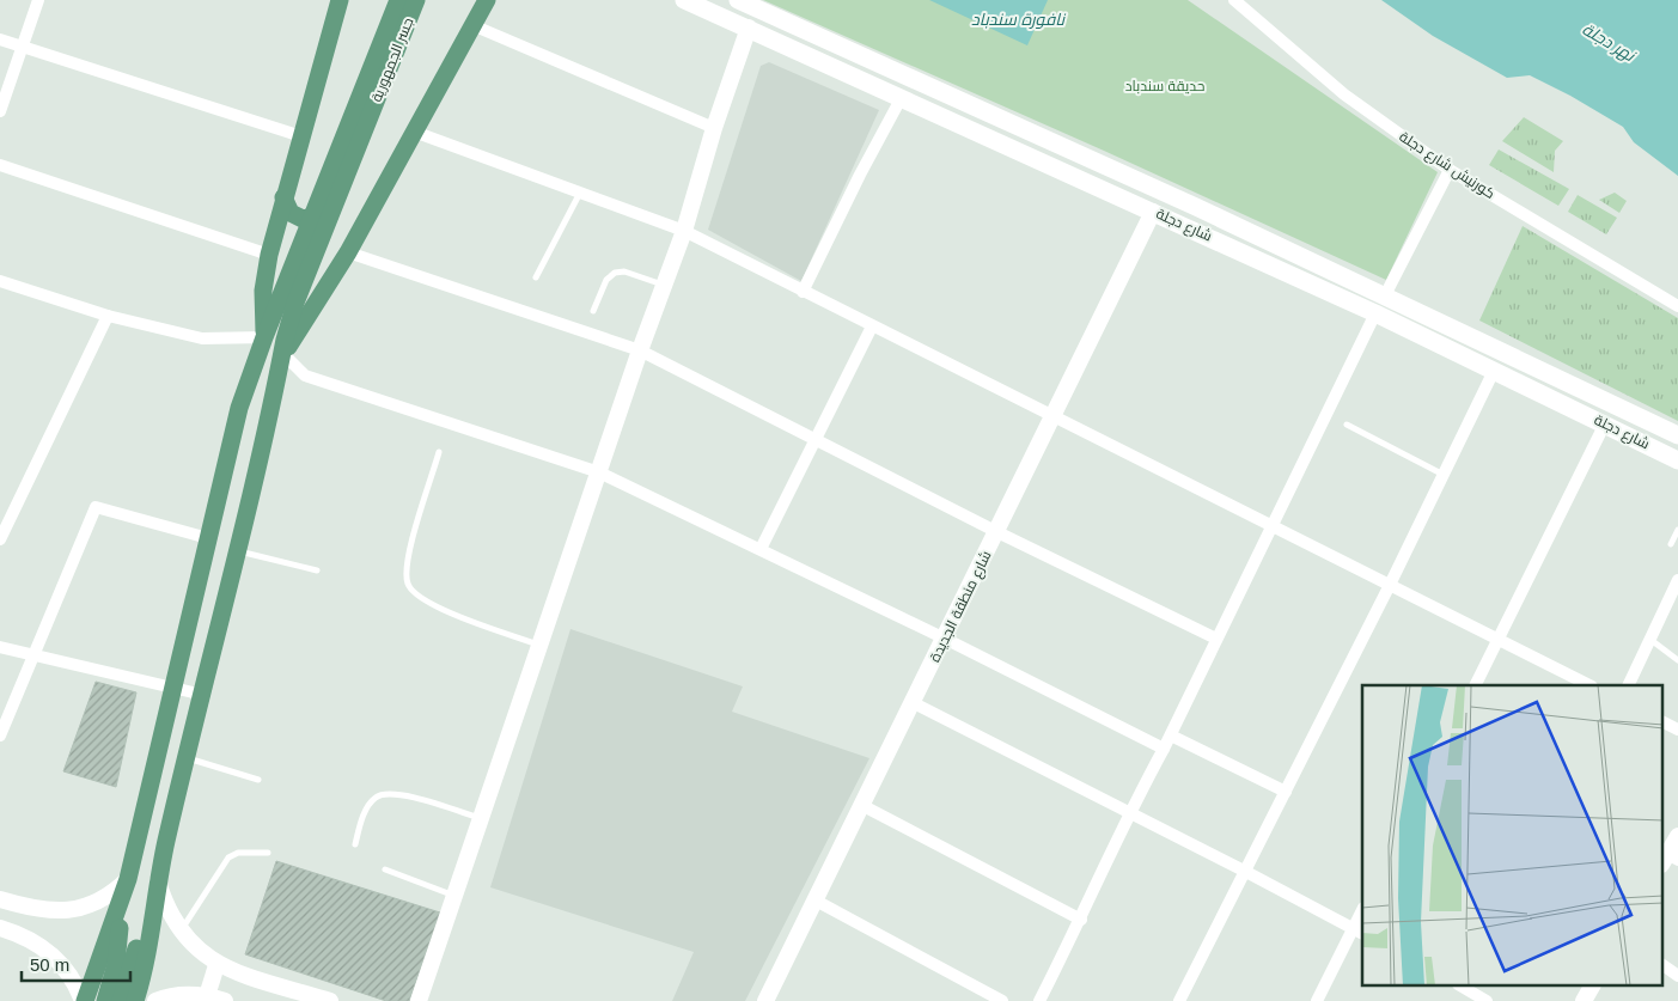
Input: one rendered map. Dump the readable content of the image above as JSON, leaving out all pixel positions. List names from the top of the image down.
{
  "streets": {
    "main road": ["جسر الجمهورية", "شارع دجلة"],
    "street": ["كورنيش شارع دجلة", "شارع منطقة الجديدة"]
  },
  "crossings": [
    ["شارع دجلة", "شارع منطقة الجديدة"]
  ],
  "water": ["نافورة سندباد", "نهر دجلة"],
  "parks": ["حديقة سندباد"],
  "scale_bar": "50 m"
}
